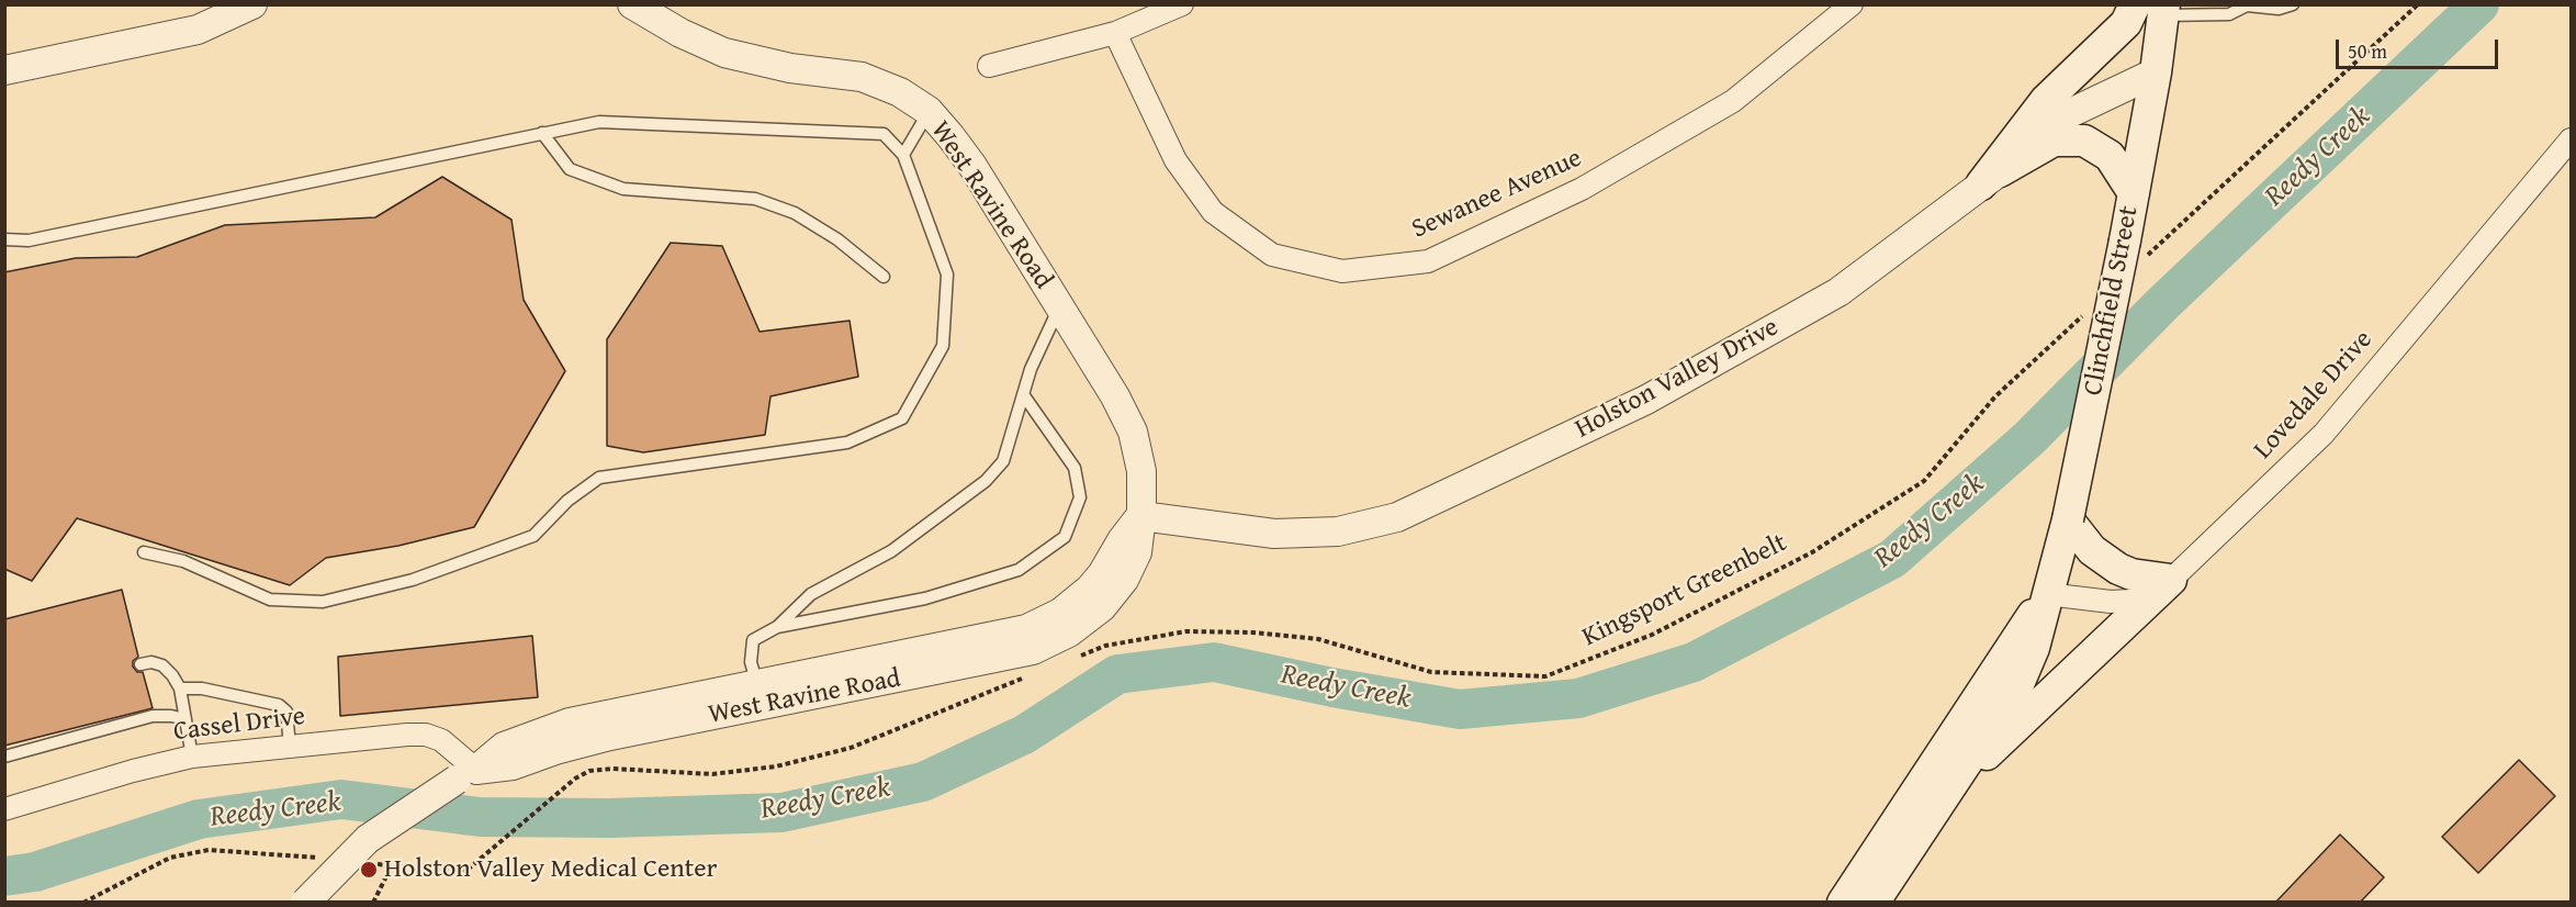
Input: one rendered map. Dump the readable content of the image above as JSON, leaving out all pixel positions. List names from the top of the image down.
{
  "streets": {
    "main road": ["Clinchfield Street"],
    "street": [
      "Sewanee Avenue",
      "West Ravine Road",
      "Holston Valley Drive",
      "Lovedale Drive",
      "Cassel Drive"
    ],
    "path": ["Kingsport Greenbelt"]
  },
  "crossings": [
    ["West Ravine Road", "Holston Valley Drive"],
    ["West Ravine Road", "Cassel Drive"],
    ["Clinchfield Street", "Holston Valley Drive"],
    ["Clinchfield Street", "Lovedale Drive"]
  ],
  "water": ["Reedy Creek"],
  "places": ["Holston Valley Medical Center"],
  "scale_bar": "50 m"
}
